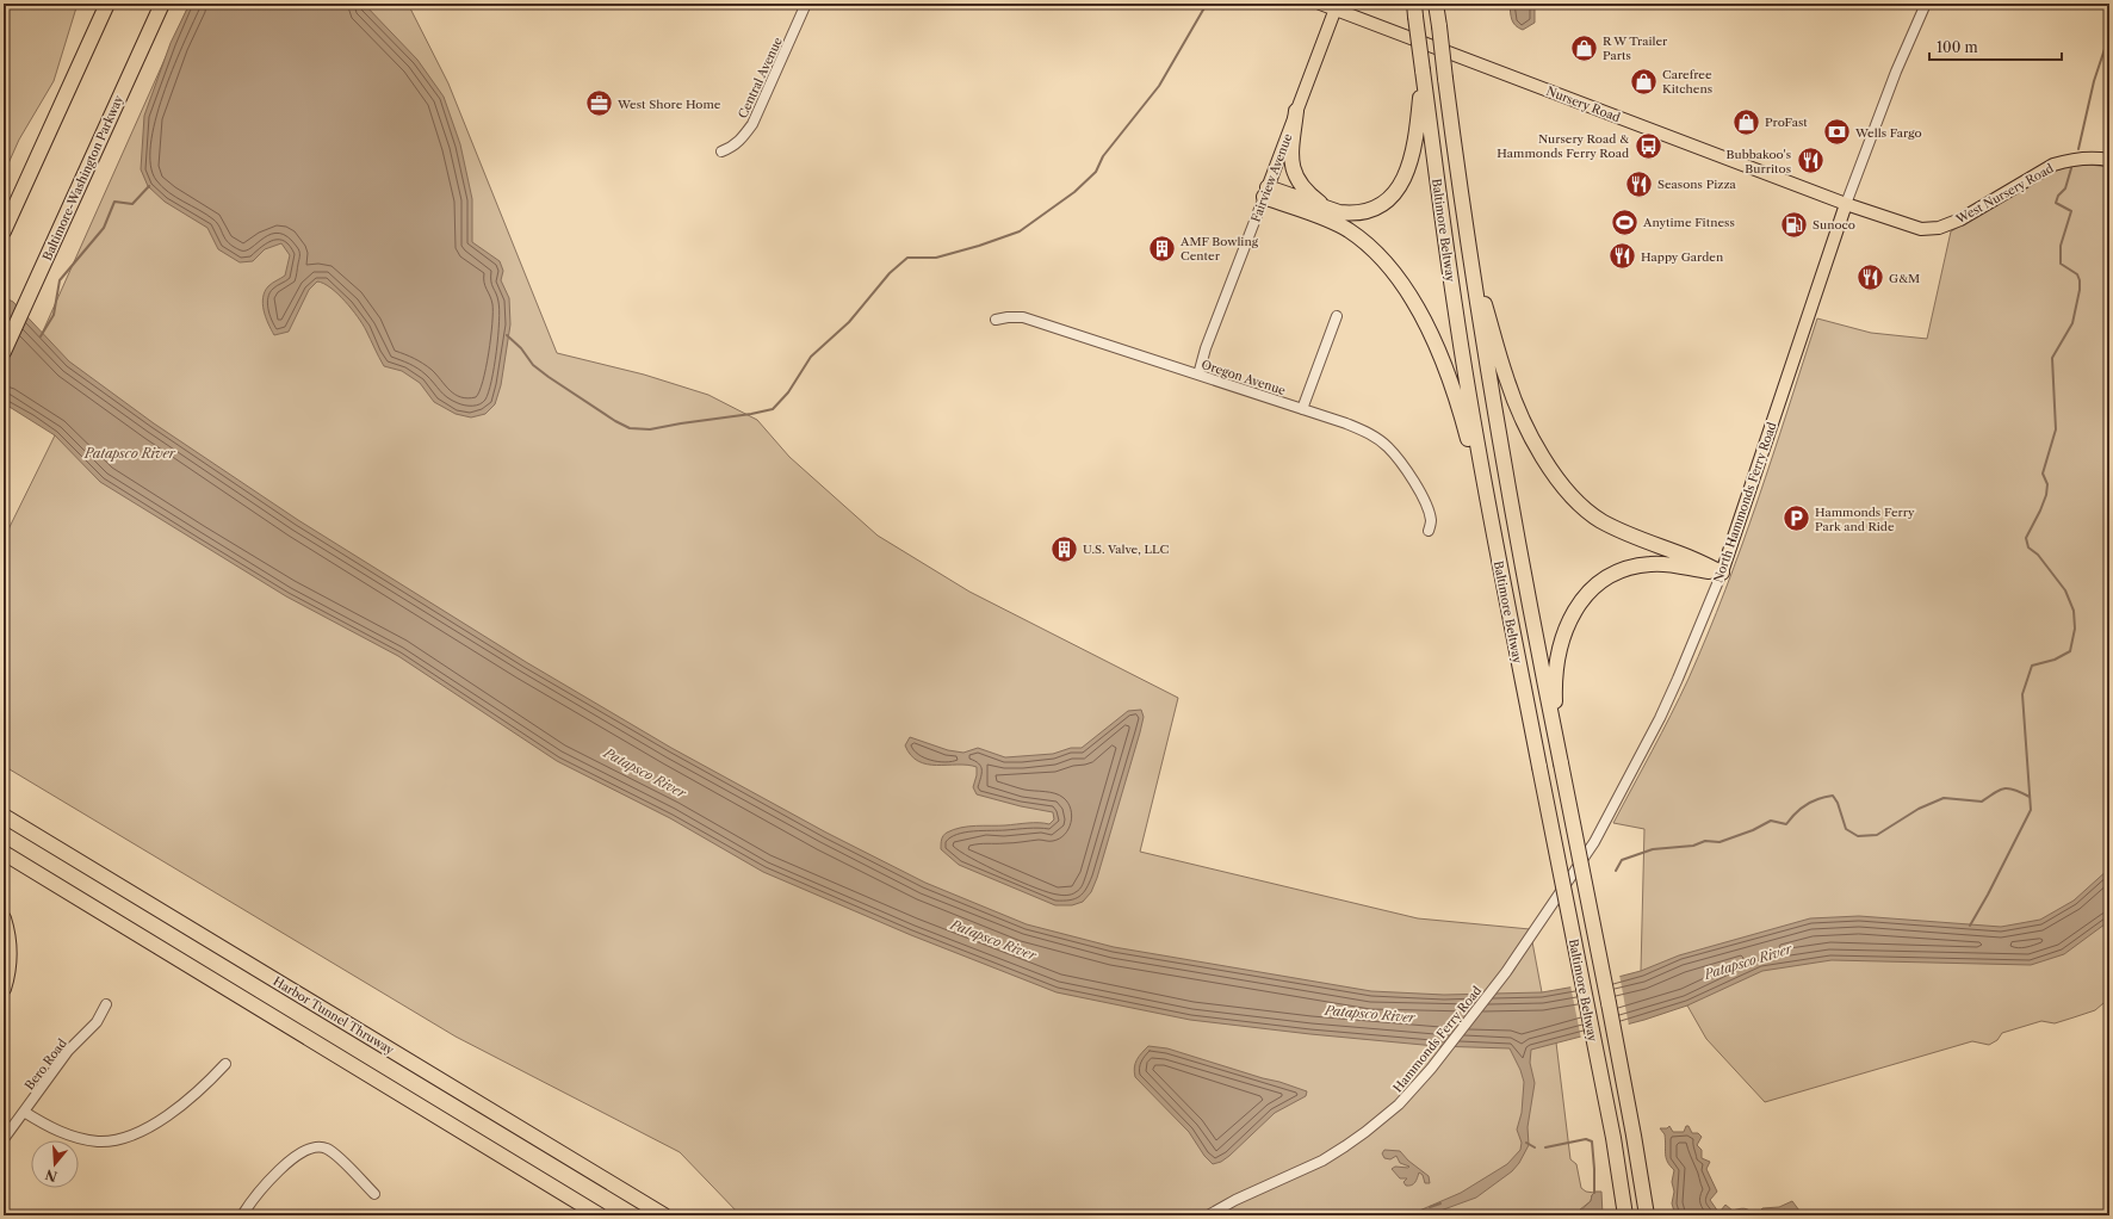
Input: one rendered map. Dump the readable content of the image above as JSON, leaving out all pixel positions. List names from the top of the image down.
{
  "streets": {
    "highway": ["Baltimore-Washington Parkway", "Baltimore Beltway", "Harbor Tunnel Thruway"],
    "main road": [
      "Nursery Road",
      "Fairview Avenue",
      "West Nursery Road",
      "North Hammonds Ferry Road"
    ],
    "street": [
      "Central Avenue",
      "Oregon Avenue",
      "Hammonds Ferry Road",
      "Bero Road"
    ]
  },
  "crossings": [
    ["Nursery Road", "Fairview Avenue"],
    ["Nursery Road", "West Nursery Road"],
    ["Nursery Road", "North Hammonds Ferry Road"],
    ["Fairview Avenue", "Oregon Avenue"],
    ["West Nursery Road", "North Hammonds Ferry Road"],
    ["North Hammonds Ferry Road", "Hammonds Ferry Road"]
  ],
  "water": ["Patapsco River"],
  "places": {
    "shop": ["R W Trailer Parts", "Carefree Kitchens", "ProFast"],
    "office": ["West Shore Home"],
    "bank": ["Wells Fargo"],
    "bus stop": ["Nursery Road & Hammonds Ferry Road"],
    "restaurant": [
      "Bubbakoo's Burritos",
      "Seasons Pizza",
      "Happy Garden",
      "G&M"
    ],
    "sports": ["Anytime Fitness"],
    "fuel station": ["Sunoco"],
    "building": ["AMF Bowling Center", "U.S. Valve, LLC"],
    "parking": ["Hammonds Ferry Park and Ride"]
  },
  "scale_bar": "100 m",
  "north": "bottom"
}
